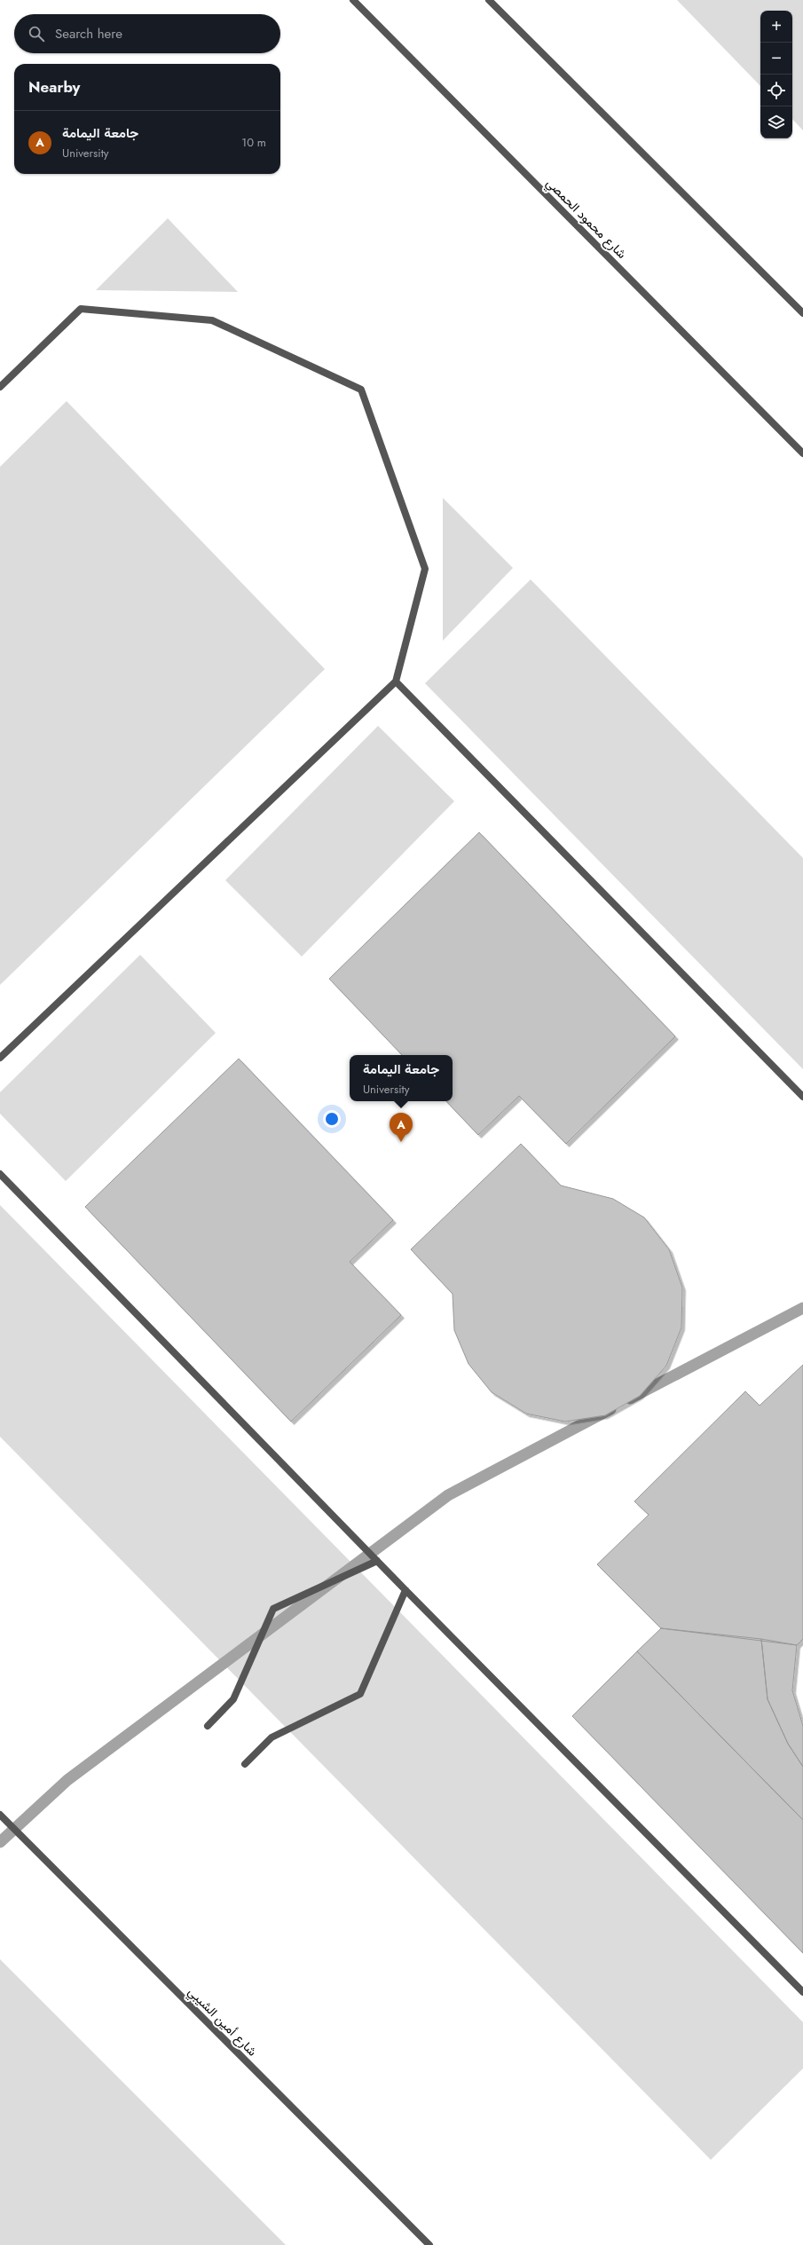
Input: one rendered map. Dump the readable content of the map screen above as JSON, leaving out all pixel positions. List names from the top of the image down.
{
  "streets": {
    "street": ["شارع محمود الحمصي", "شارع أمين الشيبي"]
  },
  "page": {
    "map_buttons": ["+", "−"],
    "search": "Search here",
    "heading": "Nearby",
    "list": [
      {
        "mark": "A",
        "name": "جامعة اليمامة",
        "note": "University",
        "value": "10 m"
      }
    ],
    "popup": ["جامعة اليمامة", "University"],
    "pins": "A"
  }
}
